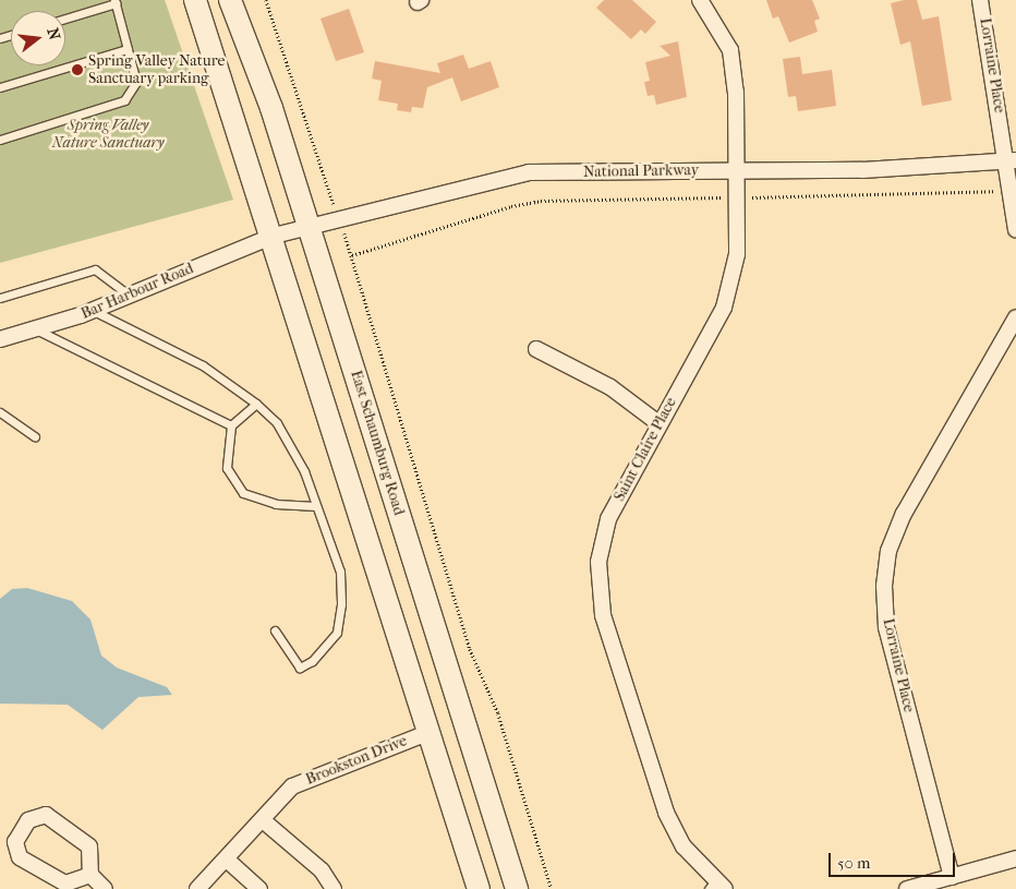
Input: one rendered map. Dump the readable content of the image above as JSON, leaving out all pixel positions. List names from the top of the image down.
{
  "streets": {
    "main road": ["East Schaumburg Road"],
    "street": [
      "Lorraine Place",
      "National Parkway",
      "Bar Harbour Road",
      "Saint Claire Place",
      "Brookston Drive"
    ]
  },
  "crossings": [
    ["Lorraine Place", "National Parkway"],
    ["National Parkway", "Bar Harbour Road"],
    ["National Parkway", "East Schaumburg Road"],
    ["National Parkway", "Saint Claire Place"]
  ],
  "parks": ["Spring Valley Nature Sanctuary"],
  "places": ["Spring Valley Nature Sanctuary parking"],
  "scale_bar": "50 m",
  "north": "right"
}
